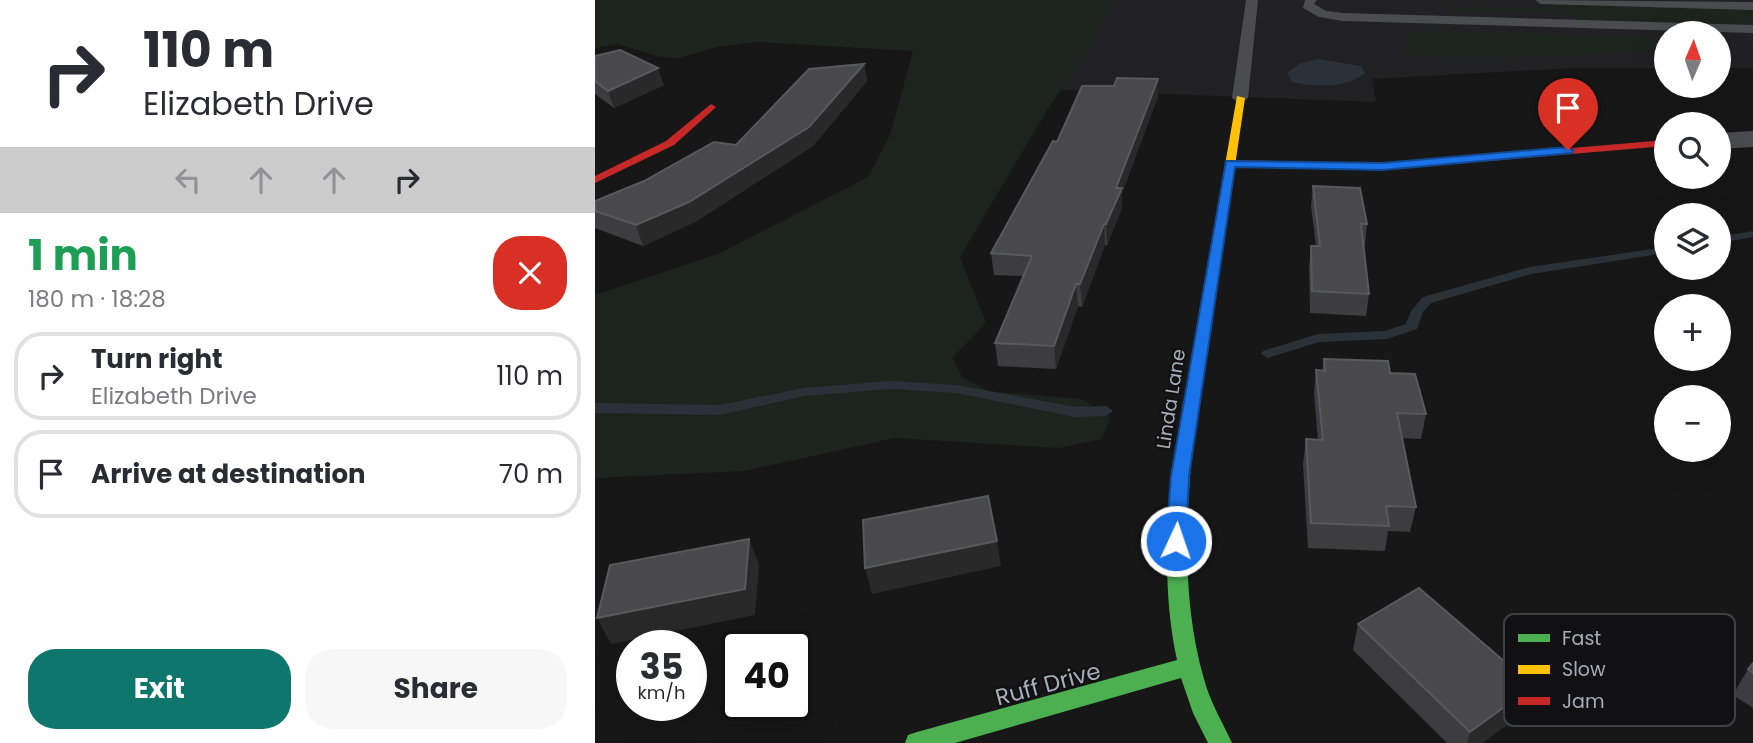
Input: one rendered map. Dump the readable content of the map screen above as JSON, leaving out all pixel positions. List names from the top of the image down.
{
  "streets": {
    "street": ["Linda Lane", "Ruff Drive"]
  },
  "crossings": [
    ["Linda Lane", "Ruff Drive"]
  ],
  "legend": ["Fast", "Slow", "Jam"],
  "north": "top",
  "page": {
    "turn": ["110 m", "Elizabeth Drive"],
    "map_buttons": ["+", "−"],
    "heading": ["1 min", "180 m · 18:28"],
    "list": [
      {
        "name": "Turn right",
        "note": "Elizabeth Drive",
        "value": "110 m"
      },
      {
        "name": "Arrive at destination",
        "value": "70 m"
      }
    ],
    "speed": "35 km/h",
    "limit": "40",
    "buttons": ["Exit", "Share"]
  }
}
